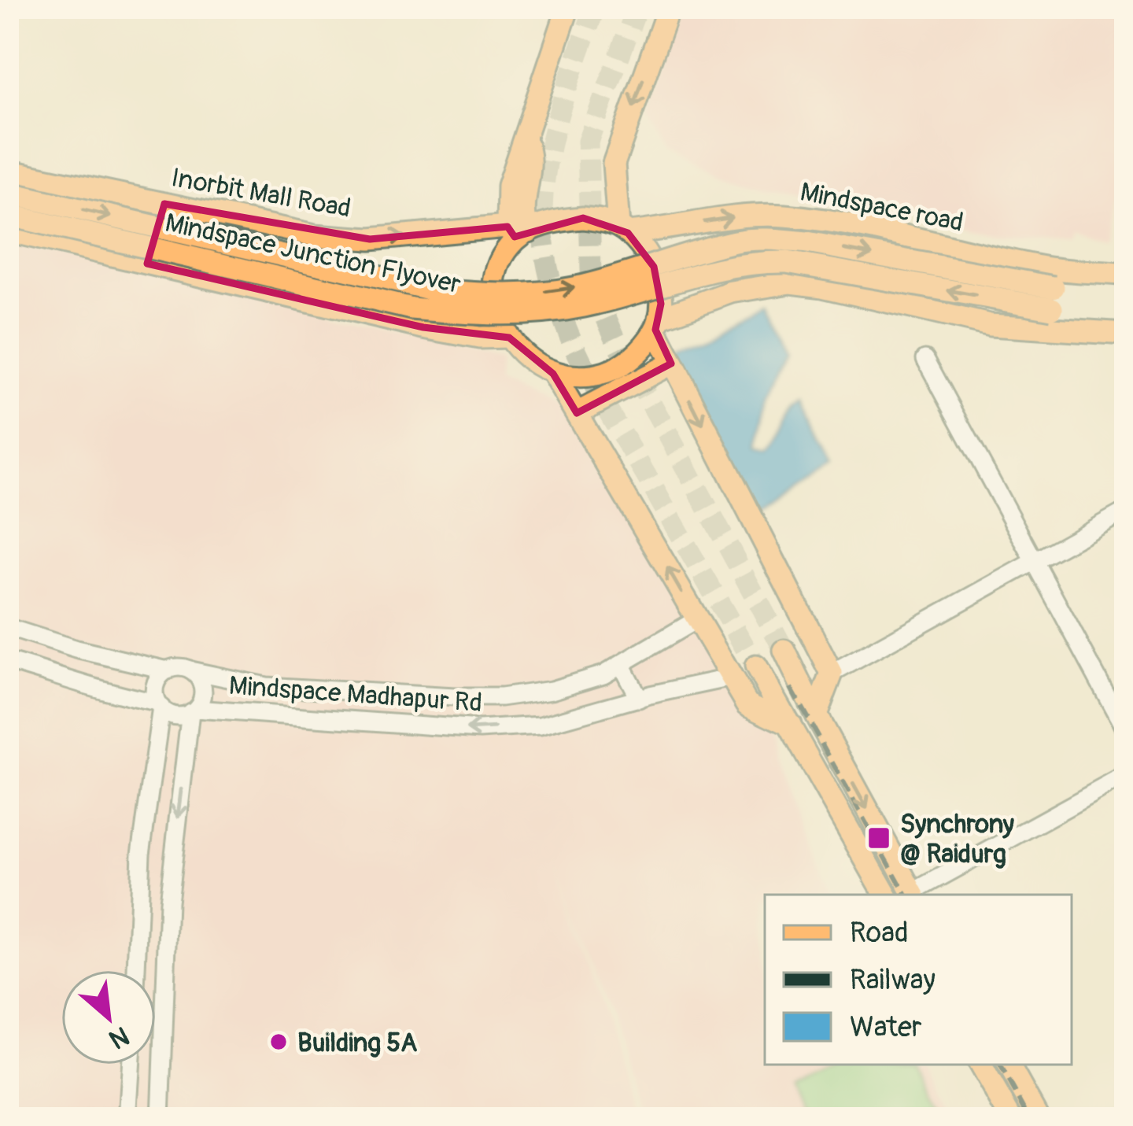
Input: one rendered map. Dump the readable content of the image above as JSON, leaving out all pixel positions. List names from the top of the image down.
{
  "streets": {
    "main road": ["Inorbit Mall Road", "Mindspace road", "Mindspace Junction Flyover"],
    "street": ["Mindspace Madhapur Rd"]
  },
  "crossings": [
    ["Inorbit Mall Road", "Mindspace road"],
    ["Mindspace road", "Mindspace Junction Flyover"]
  ],
  "places": {
    "transit": ["Synchrony @ Raidurg"],
    "other": ["Building 5A"]
  },
  "legend": ["Road", "Railway", "Water"],
  "north": "bottom right"
}
